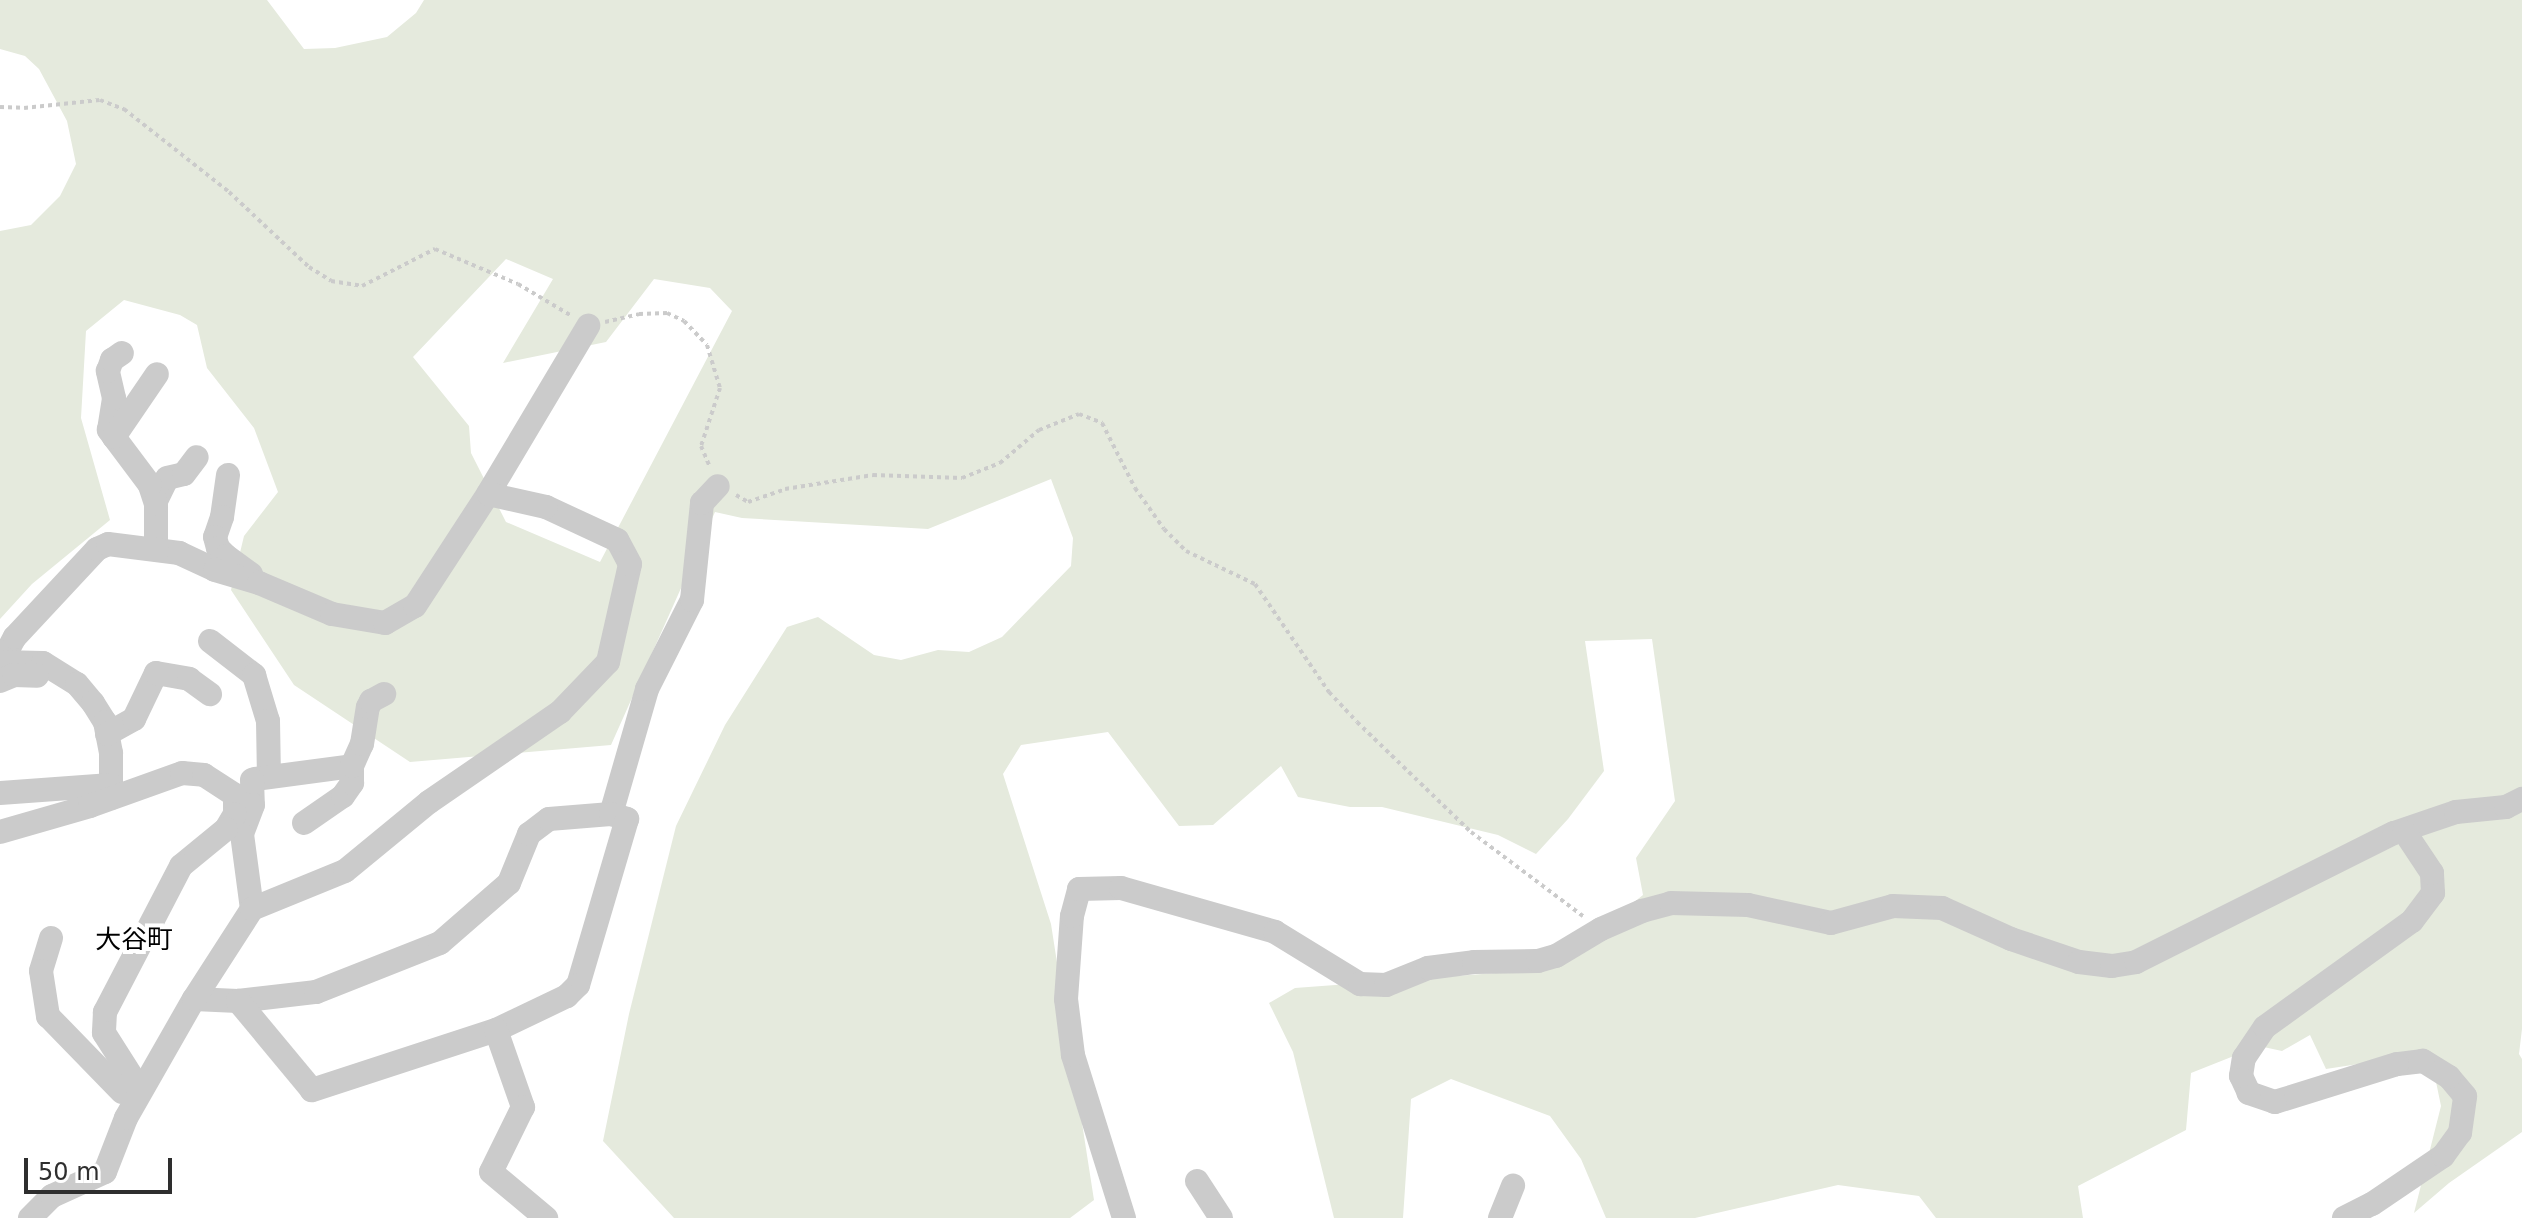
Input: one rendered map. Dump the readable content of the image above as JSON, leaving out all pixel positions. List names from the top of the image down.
{
  "districts": ["大谷町"],
  "scale_bar": "50 m"
}
